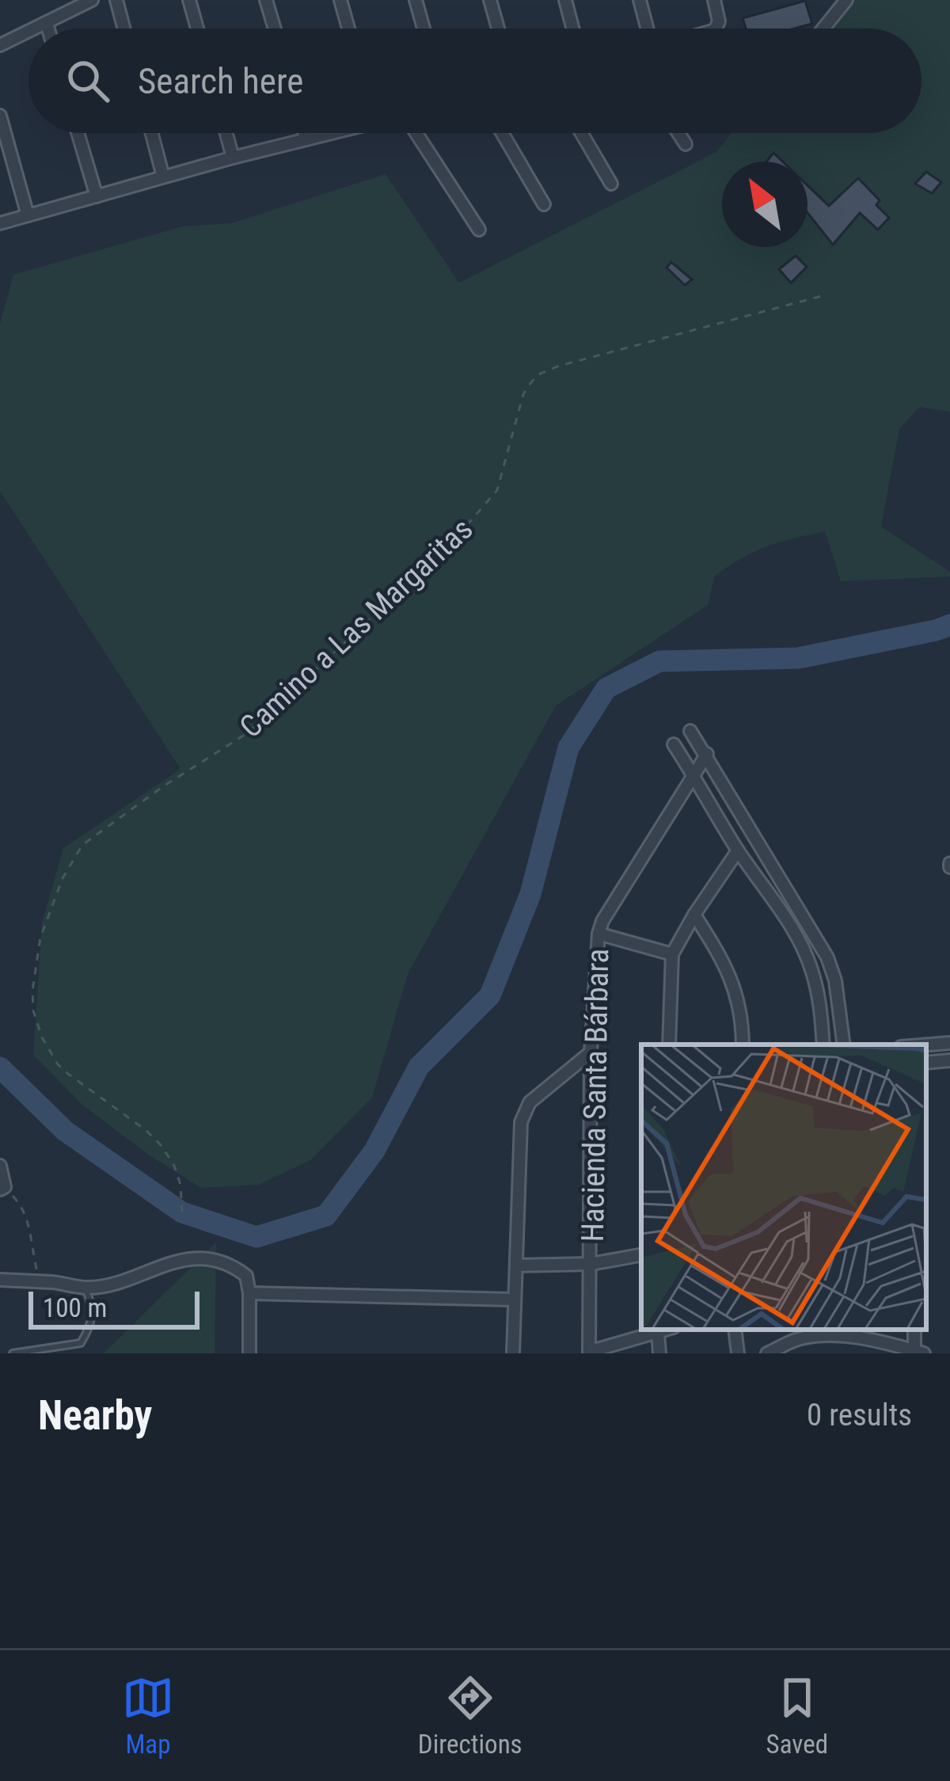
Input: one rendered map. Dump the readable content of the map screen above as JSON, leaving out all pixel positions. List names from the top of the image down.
{
  "streets": {
    "street": ["Hacienda Santa Bárbara"],
    "path": ["Camino a Las Margaritas"]
  },
  "scale_bar": "100 m",
  "north": "top left",
  "page": {
    "search": "Search here",
    "scale": "100 m",
    "heading": ["Nearby", "0 results"],
    "nav": ["Map", "Directions", "Saved"]
  }
}
